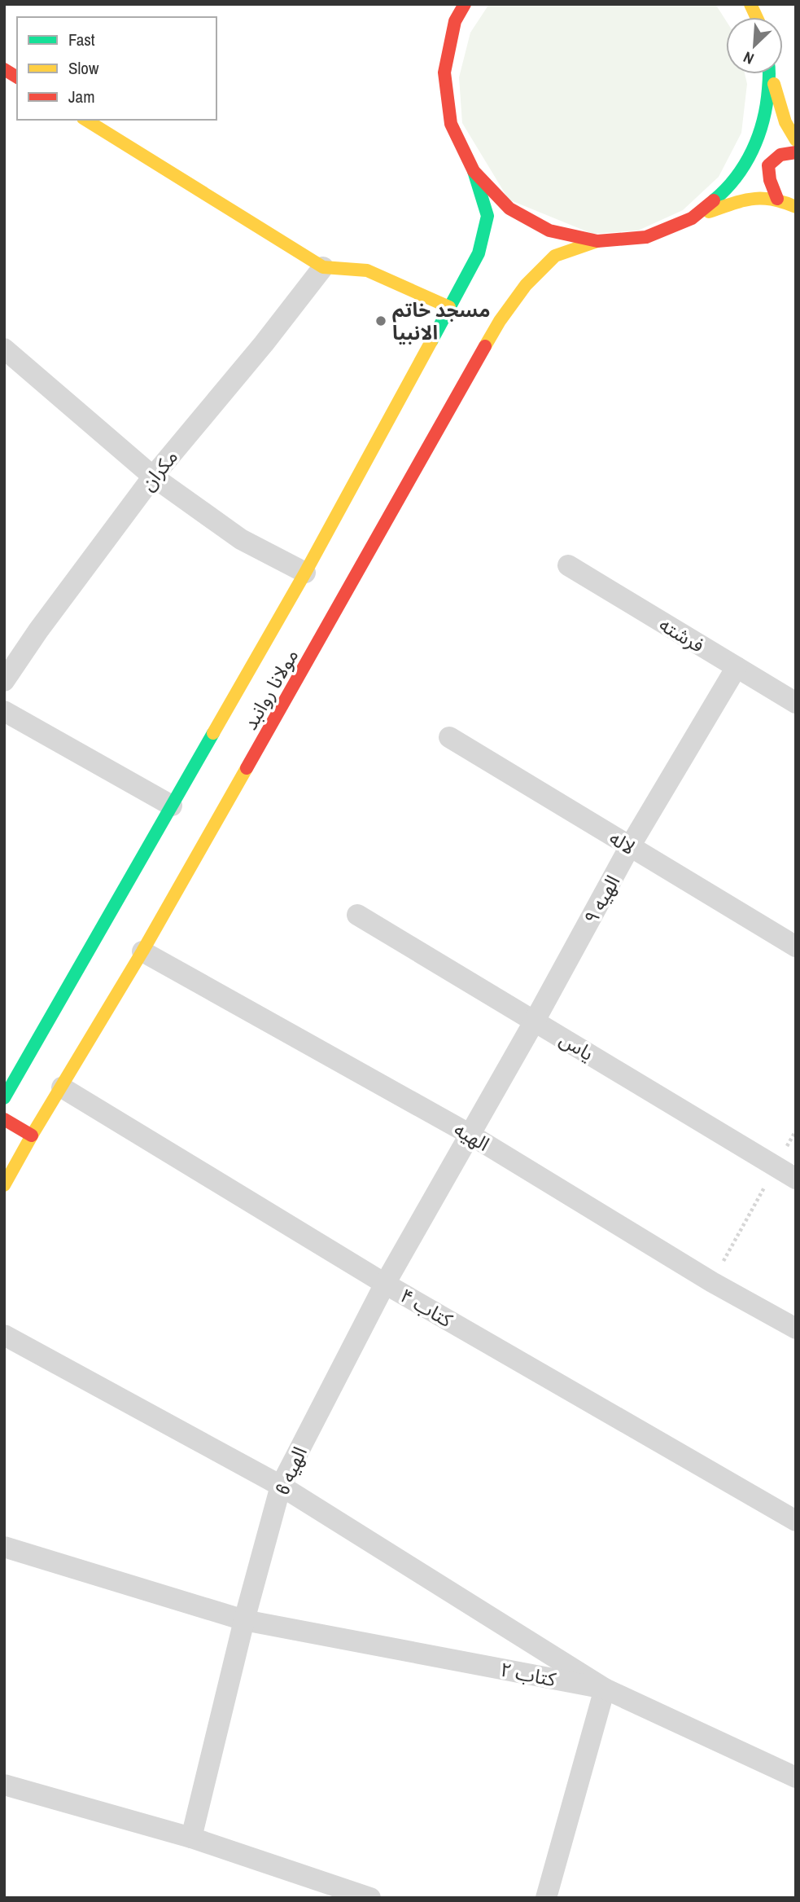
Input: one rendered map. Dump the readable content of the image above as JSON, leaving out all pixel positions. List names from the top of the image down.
{
  "streets": {
    "street": [
      "مکران",
      "فرشته",
      "مولانا روانبد",
      "لاله",
      "الهیه ۹",
      "یاس",
      "الهیه",
      "کتاب ۴",
      "الهیه 6",
      "کتاب ۲"
    ]
  },
  "crossings": [
    ["فرشته", "الهیه ۹"],
    ["مولانا روانبد", "الهیه"],
    ["مولانا روانبد", "کتاب ۴"],
    ["لاله", "الهیه ۹"],
    ["الهیه ۹", "یاس"],
    ["الهیه ۹", "الهیه"],
    ["الهیه ۹", "الهیه 6"],
    ["الهیه", "الهیه 6"],
    ["کتاب ۴", "الهیه 6"],
    ["الهیه 6", "کتاب ۲"]
  ],
  "places": ["مسجد خاتم الانبیا"],
  "legend": ["Fast", "Slow", "Jam"],
  "north": "bottom left"
}
